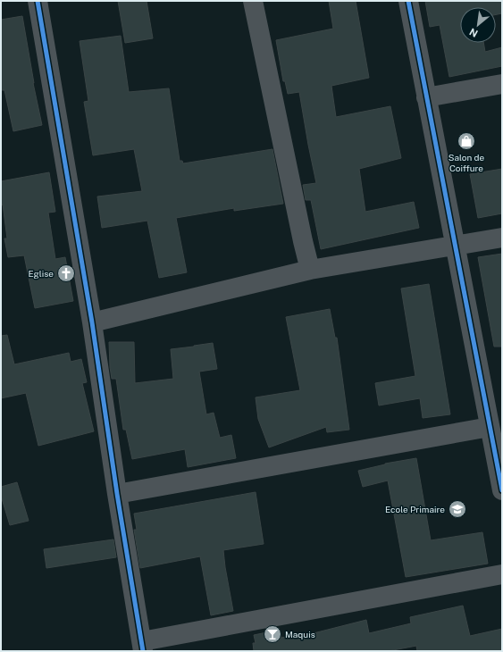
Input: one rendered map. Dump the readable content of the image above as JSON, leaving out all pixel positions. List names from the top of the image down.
{
  "places": {
    "shop": ["Salon de Coiffure"],
    "church": ["Eglise"],
    "school or university": ["Ecole Primaire"],
    "bar": ["Maquis"]
  },
  "north": "bottom left"
}
